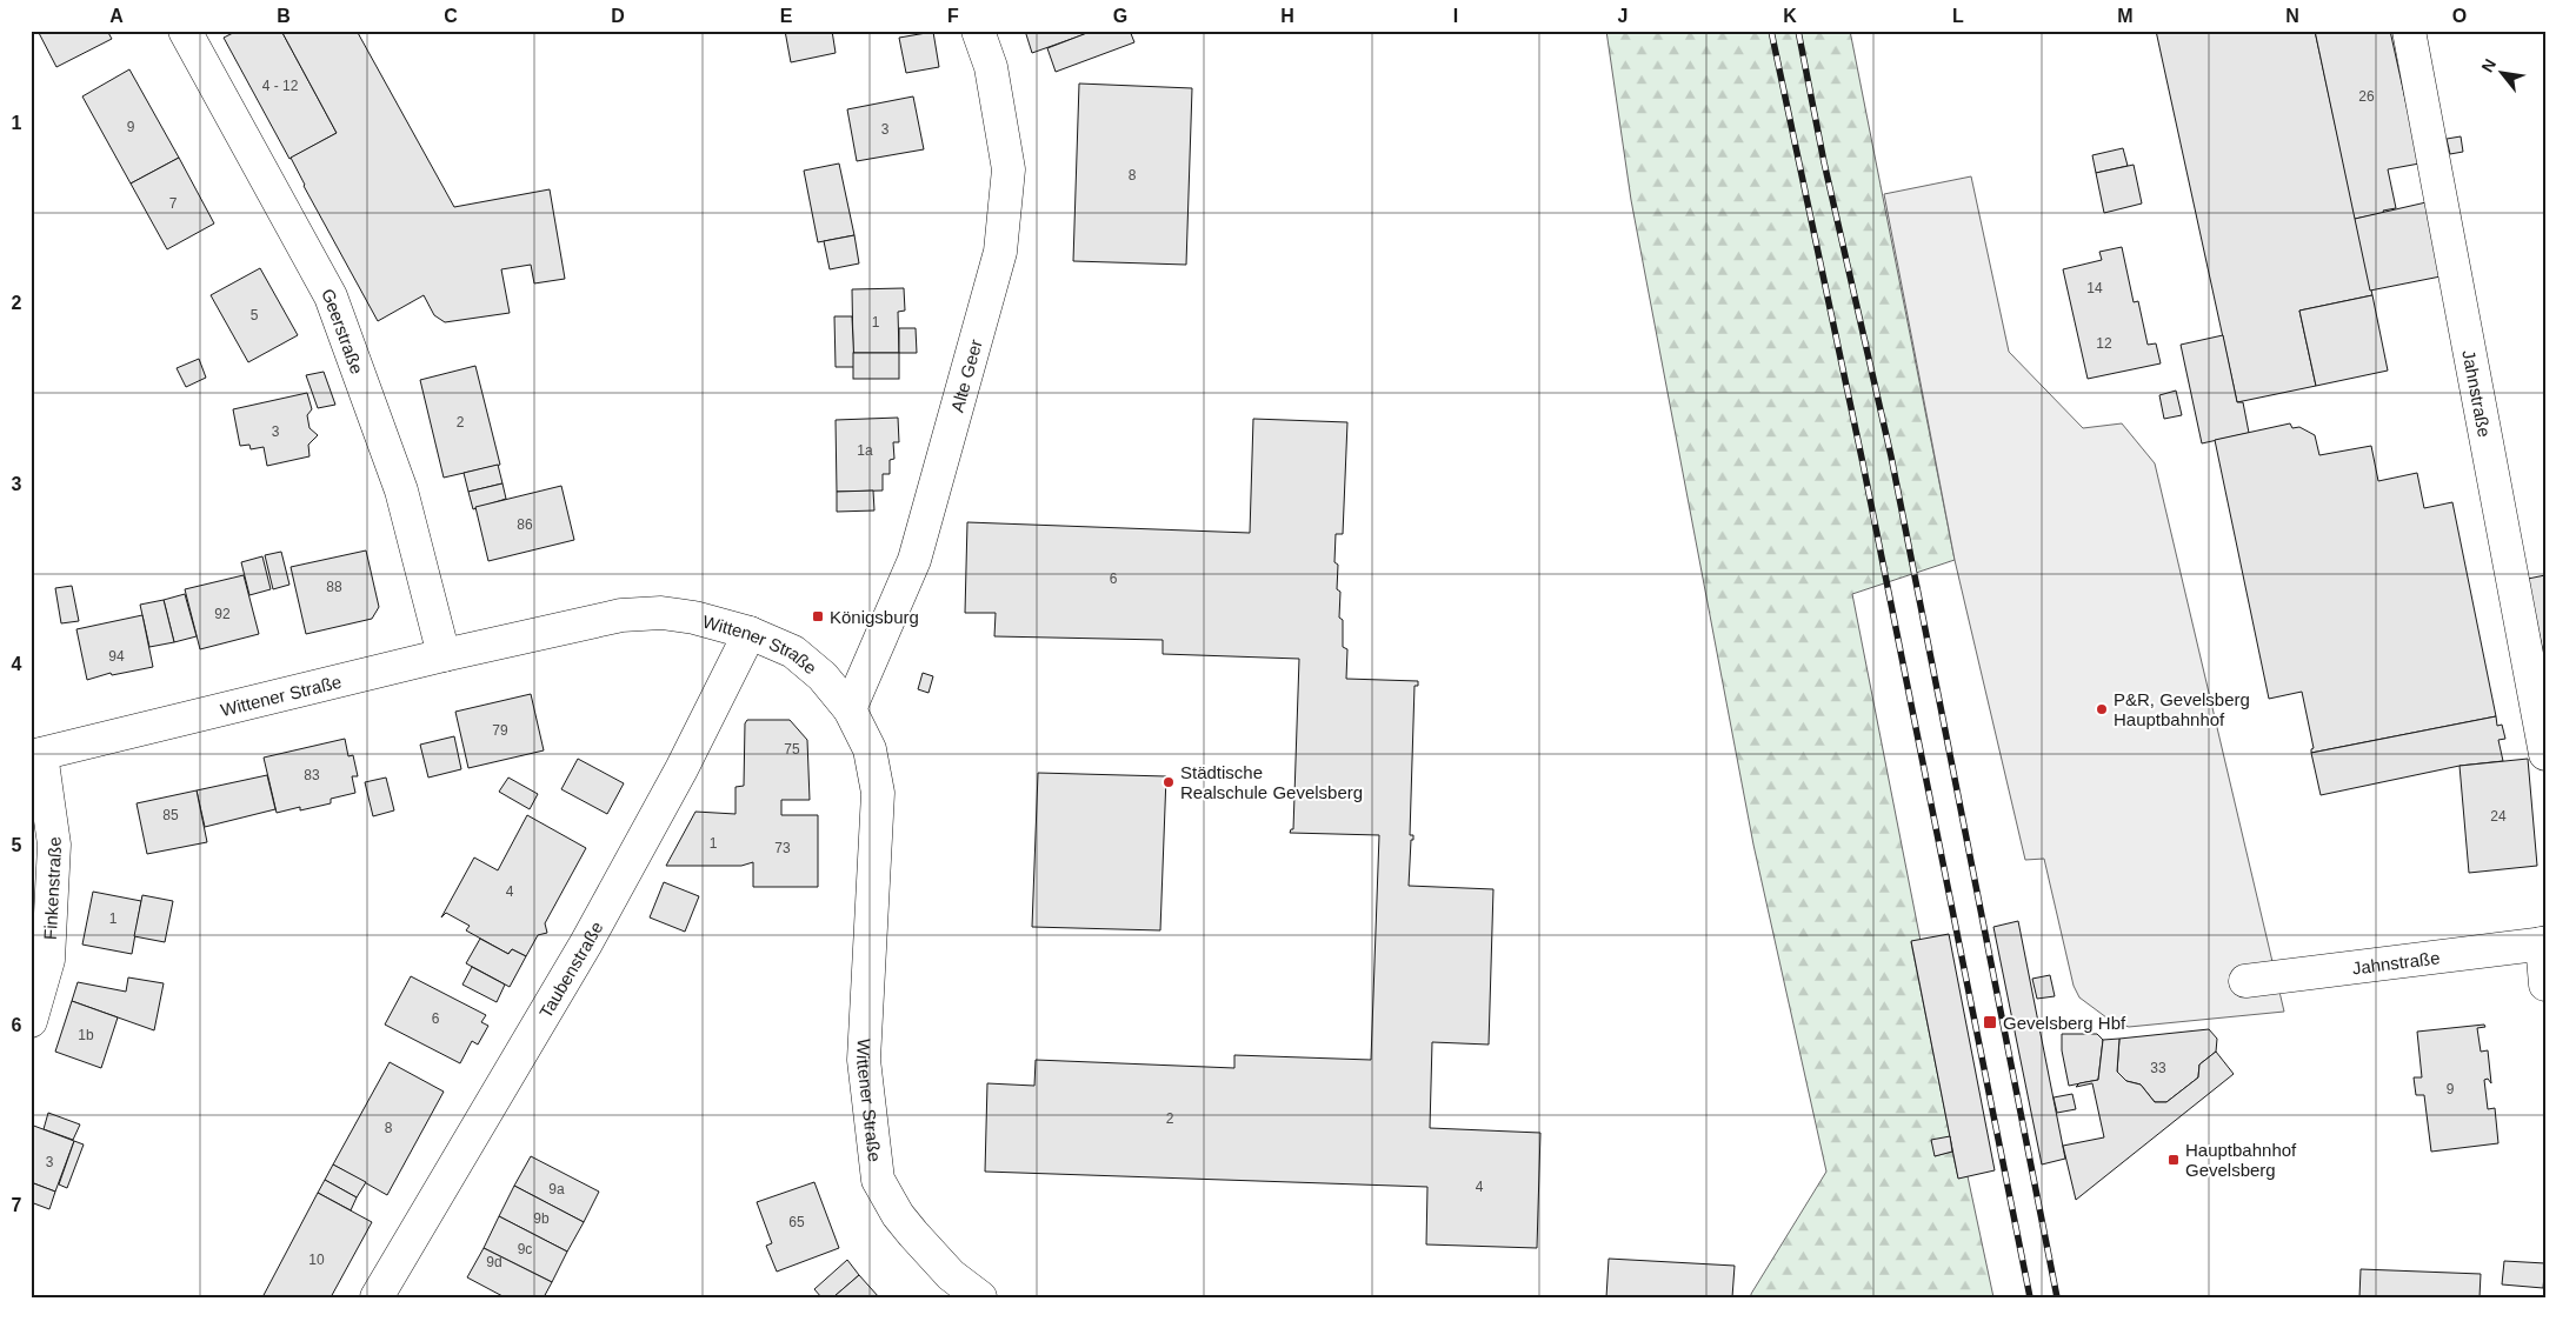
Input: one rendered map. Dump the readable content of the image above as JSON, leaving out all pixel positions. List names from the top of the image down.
{
  "streets": {
    "street": [
      "Geerstraße",
      "Alte Geer",
      "Jahnstraße",
      "Wittener Straße",
      "Finkenstraße",
      "Taubenstraße"
    ]
  },
  "crossings": [
    ["Geerstraße", "Wittener Straße"],
    ["Alte Geer", "Wittener Straße"],
    ["Wittener Straße", "Finkenstraße"],
    ["Wittener Straße", "Taubenstraße"]
  ],
  "places": {
    "transit": ["Königsburg", "Gevelsberg Hbf", "Hauptbahnhof Gevelsberg"],
    "other": ["P&R, Gevelsberg Hauptbahnhof", "Städtische Realschule Gevelsberg"]
  },
  "house_numbers": [
    "4 - 12",
    "26",
    "9",
    "3",
    "8",
    "7",
    "14",
    "5",
    "1",
    "12",
    "2",
    "3",
    "1a",
    "86",
    "6",
    "88",
    "92",
    "94",
    "79",
    "75",
    "83",
    "85",
    "24",
    "1",
    "73",
    "4",
    "1",
    "6",
    "1b",
    "33",
    "9",
    "2",
    "8",
    "3",
    "4",
    "9a",
    "9b",
    "65",
    "9c",
    "10",
    "9d"
  ],
  "north": "top left",
  "grid": {
    "columns": [
      "A",
      "B",
      "C",
      "D",
      "E",
      "F",
      "G",
      "H",
      "I",
      "J",
      "K",
      "L",
      "M",
      "N",
      "O"
    ],
    "rows": [
      "1",
      "2",
      "3",
      "4",
      "5",
      "6",
      "7"
    ]
  }
}
